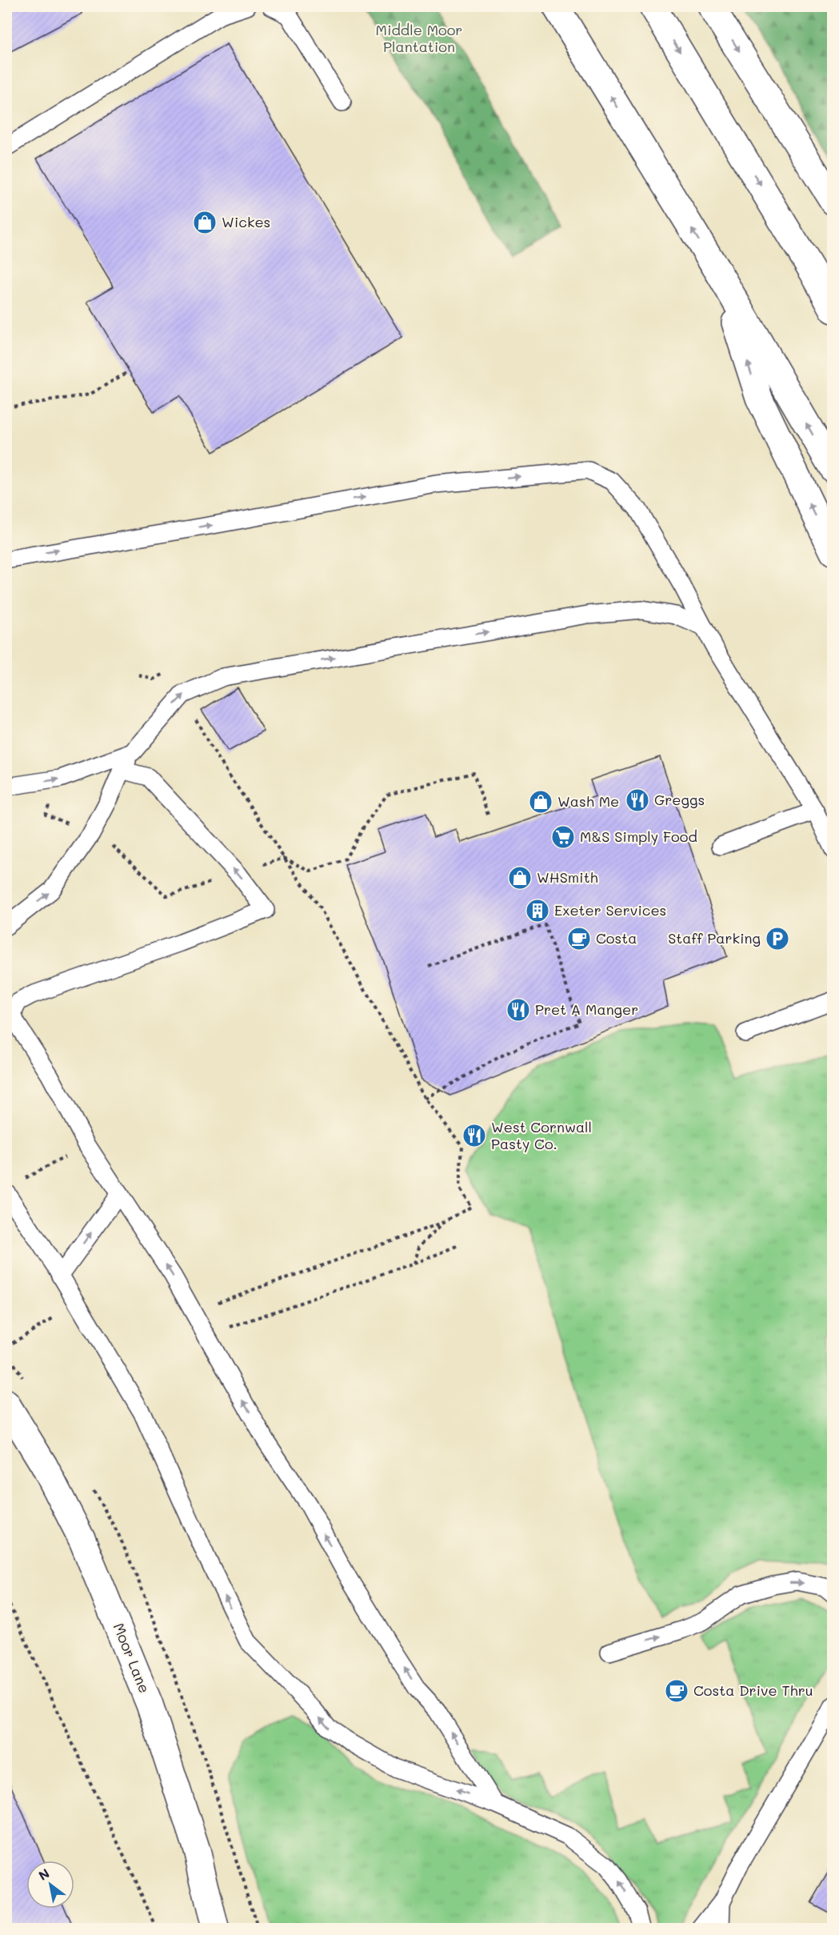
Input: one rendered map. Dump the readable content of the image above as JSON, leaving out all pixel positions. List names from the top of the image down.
{
  "streets": {
    "main road": ["Moor Lane"]
  },
  "parks": ["Middle Moor Plantation"],
  "places": {
    "shop": ["Wickes", "Wash Me", "WHSmith"],
    "restaurant": ["Greggs", "Pret A Manger", "West Cornwall Pasty Co."],
    "supermarket": ["M&S Simply Food"],
    "building": ["Exeter Services"],
    "cafe": ["Costa", "Costa Drive Thru"],
    "parking": ["Staff Parking"]
  },
  "north": "top left"
}
